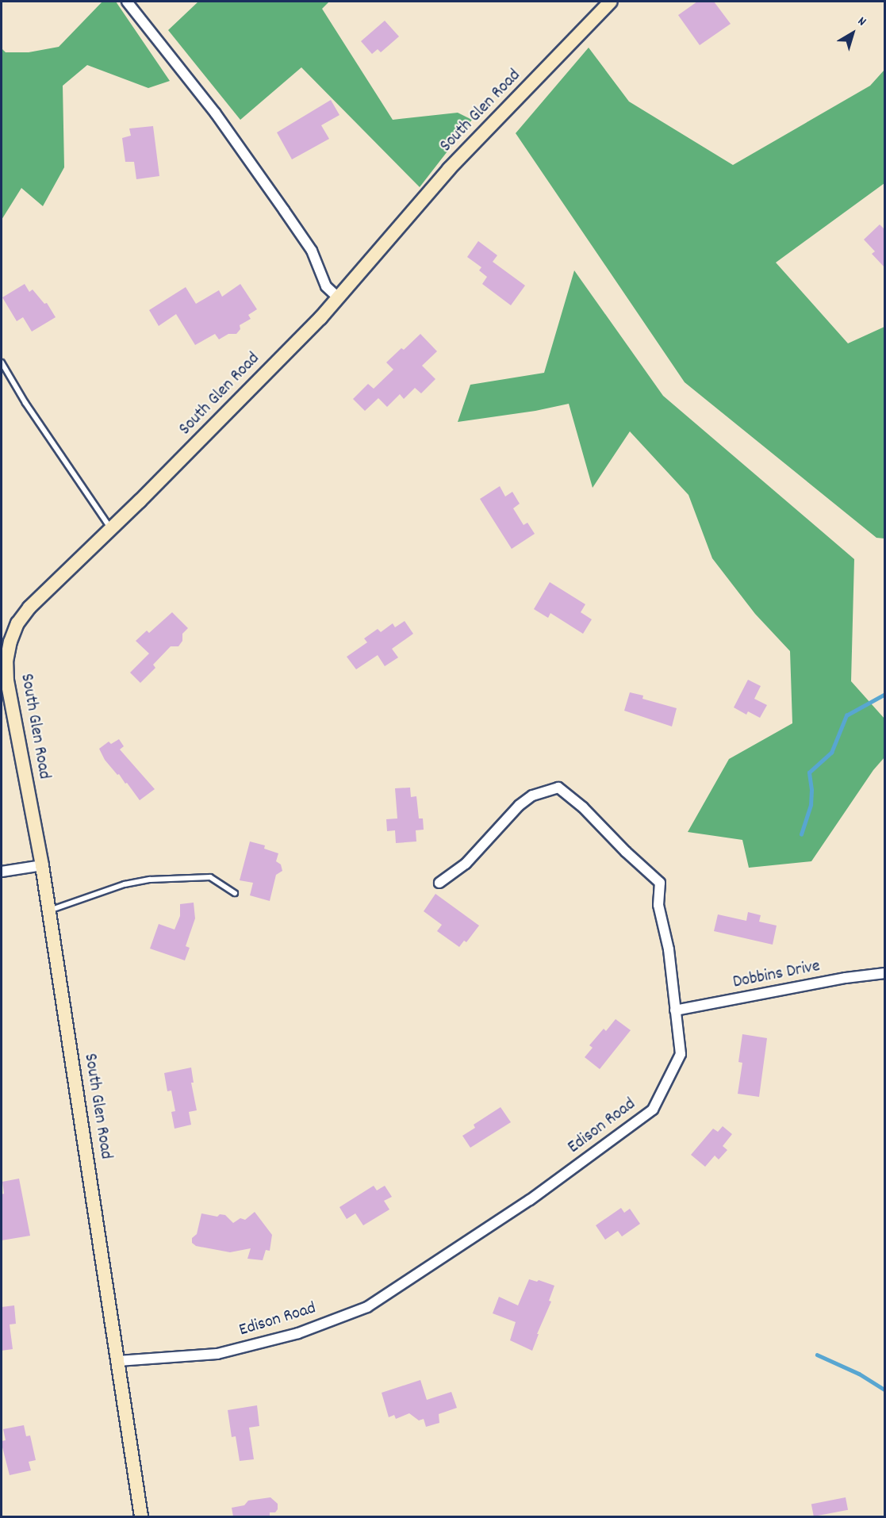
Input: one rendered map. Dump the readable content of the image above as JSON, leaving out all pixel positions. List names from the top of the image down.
{
  "streets": {
    "main road": ["South Glen Road"],
    "street": ["Dobbins Drive", "Edison Road"]
  },
  "crossings": [
    ["South Glen Road", "Edison Road"],
    ["Dobbins Drive", "Edison Road"]
  ],
  "north": "top right"
}
